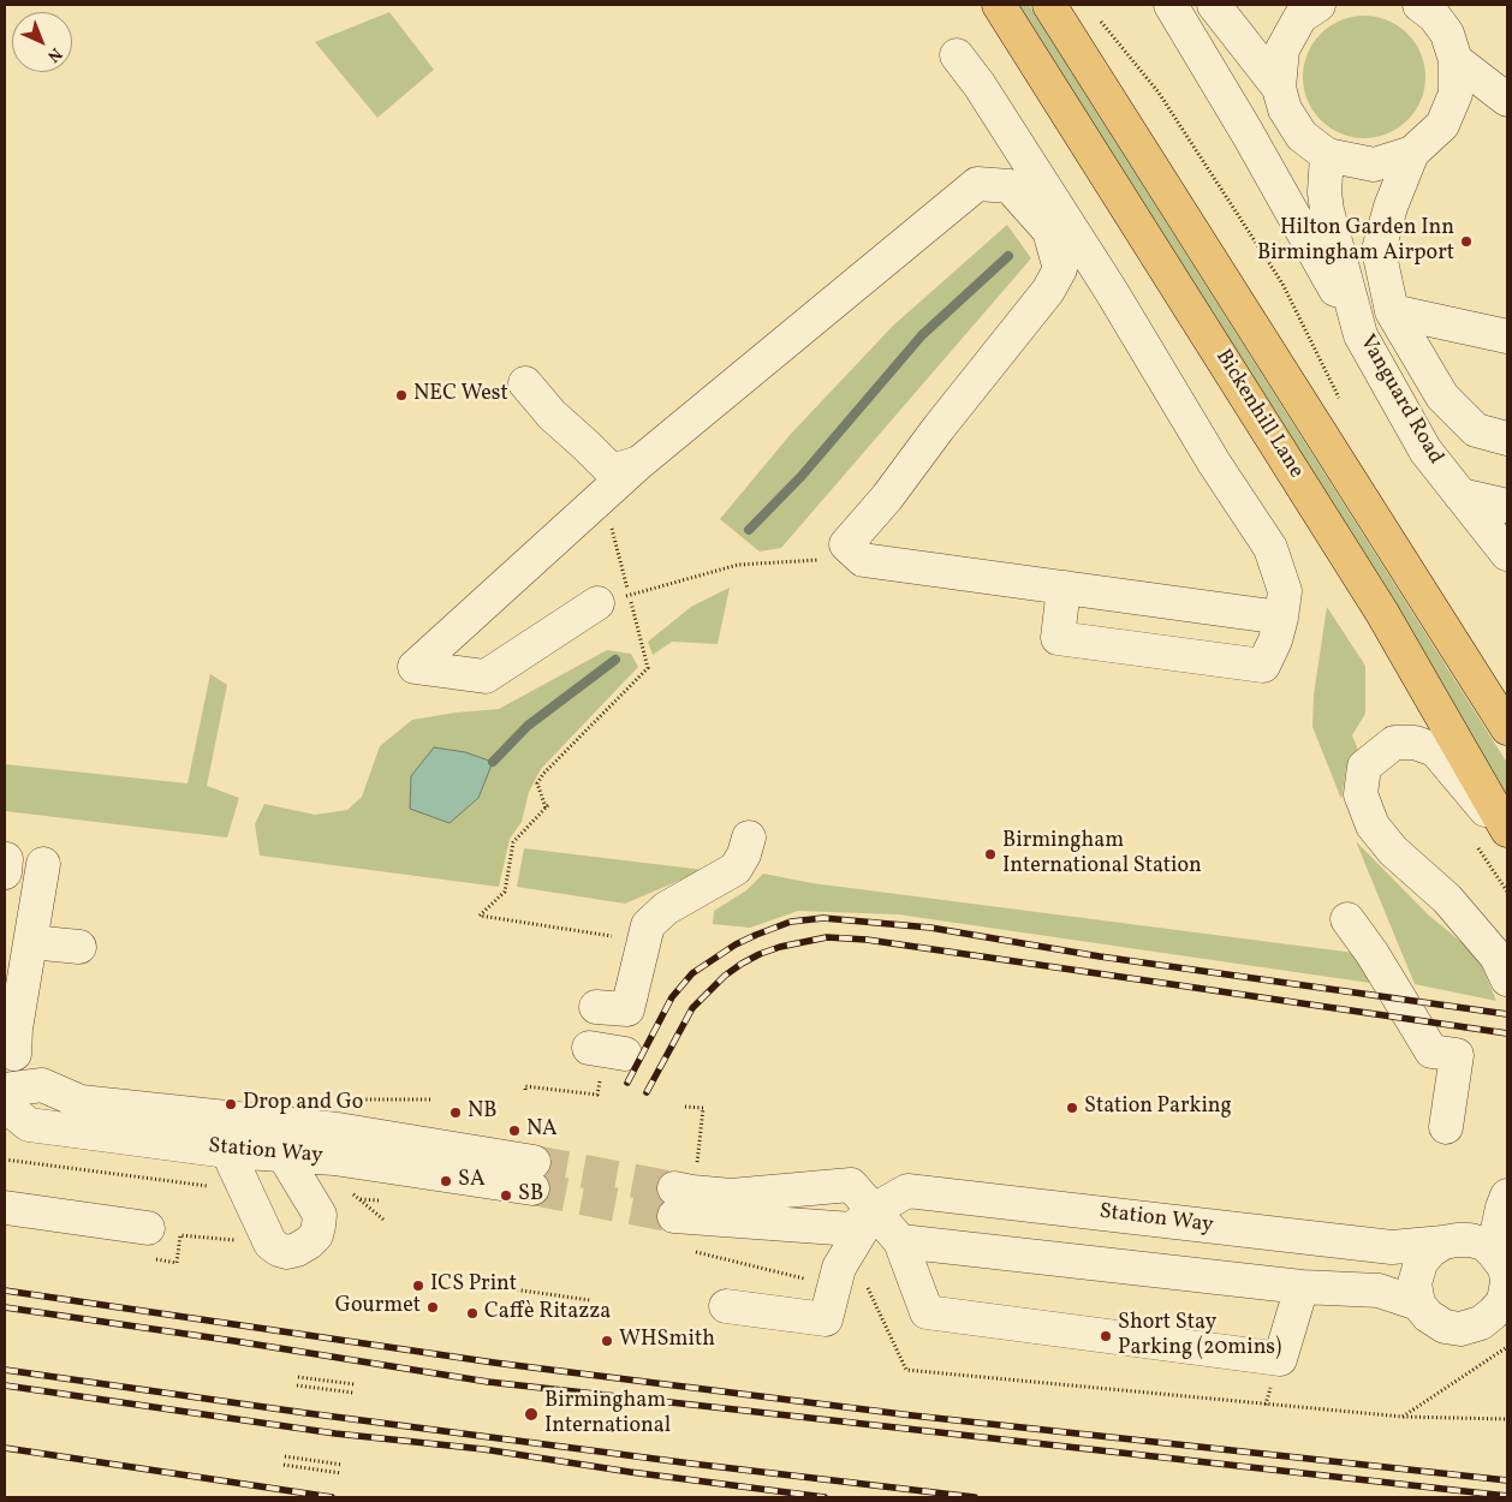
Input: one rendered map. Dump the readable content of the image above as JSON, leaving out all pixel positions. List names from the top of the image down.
{
  "streets": {
    "main road": ["Bickenhill Lane"],
    "street": ["Vanguard Road", "Station Way"]
  },
  "places": [
    "Hilton Garden Inn Birmingham Airport",
    "NEC West",
    "Birmingham International Station",
    "Drop and Go",
    "Station Parking",
    "NB",
    "NA",
    "SA",
    "SB",
    "ICS Print",
    "Gourmet",
    "Caffè Ritazza",
    "Short Stay Parking (20mins)",
    "WHSmith",
    "Birmingham International"
  ],
  "north": "bottom right"
}
